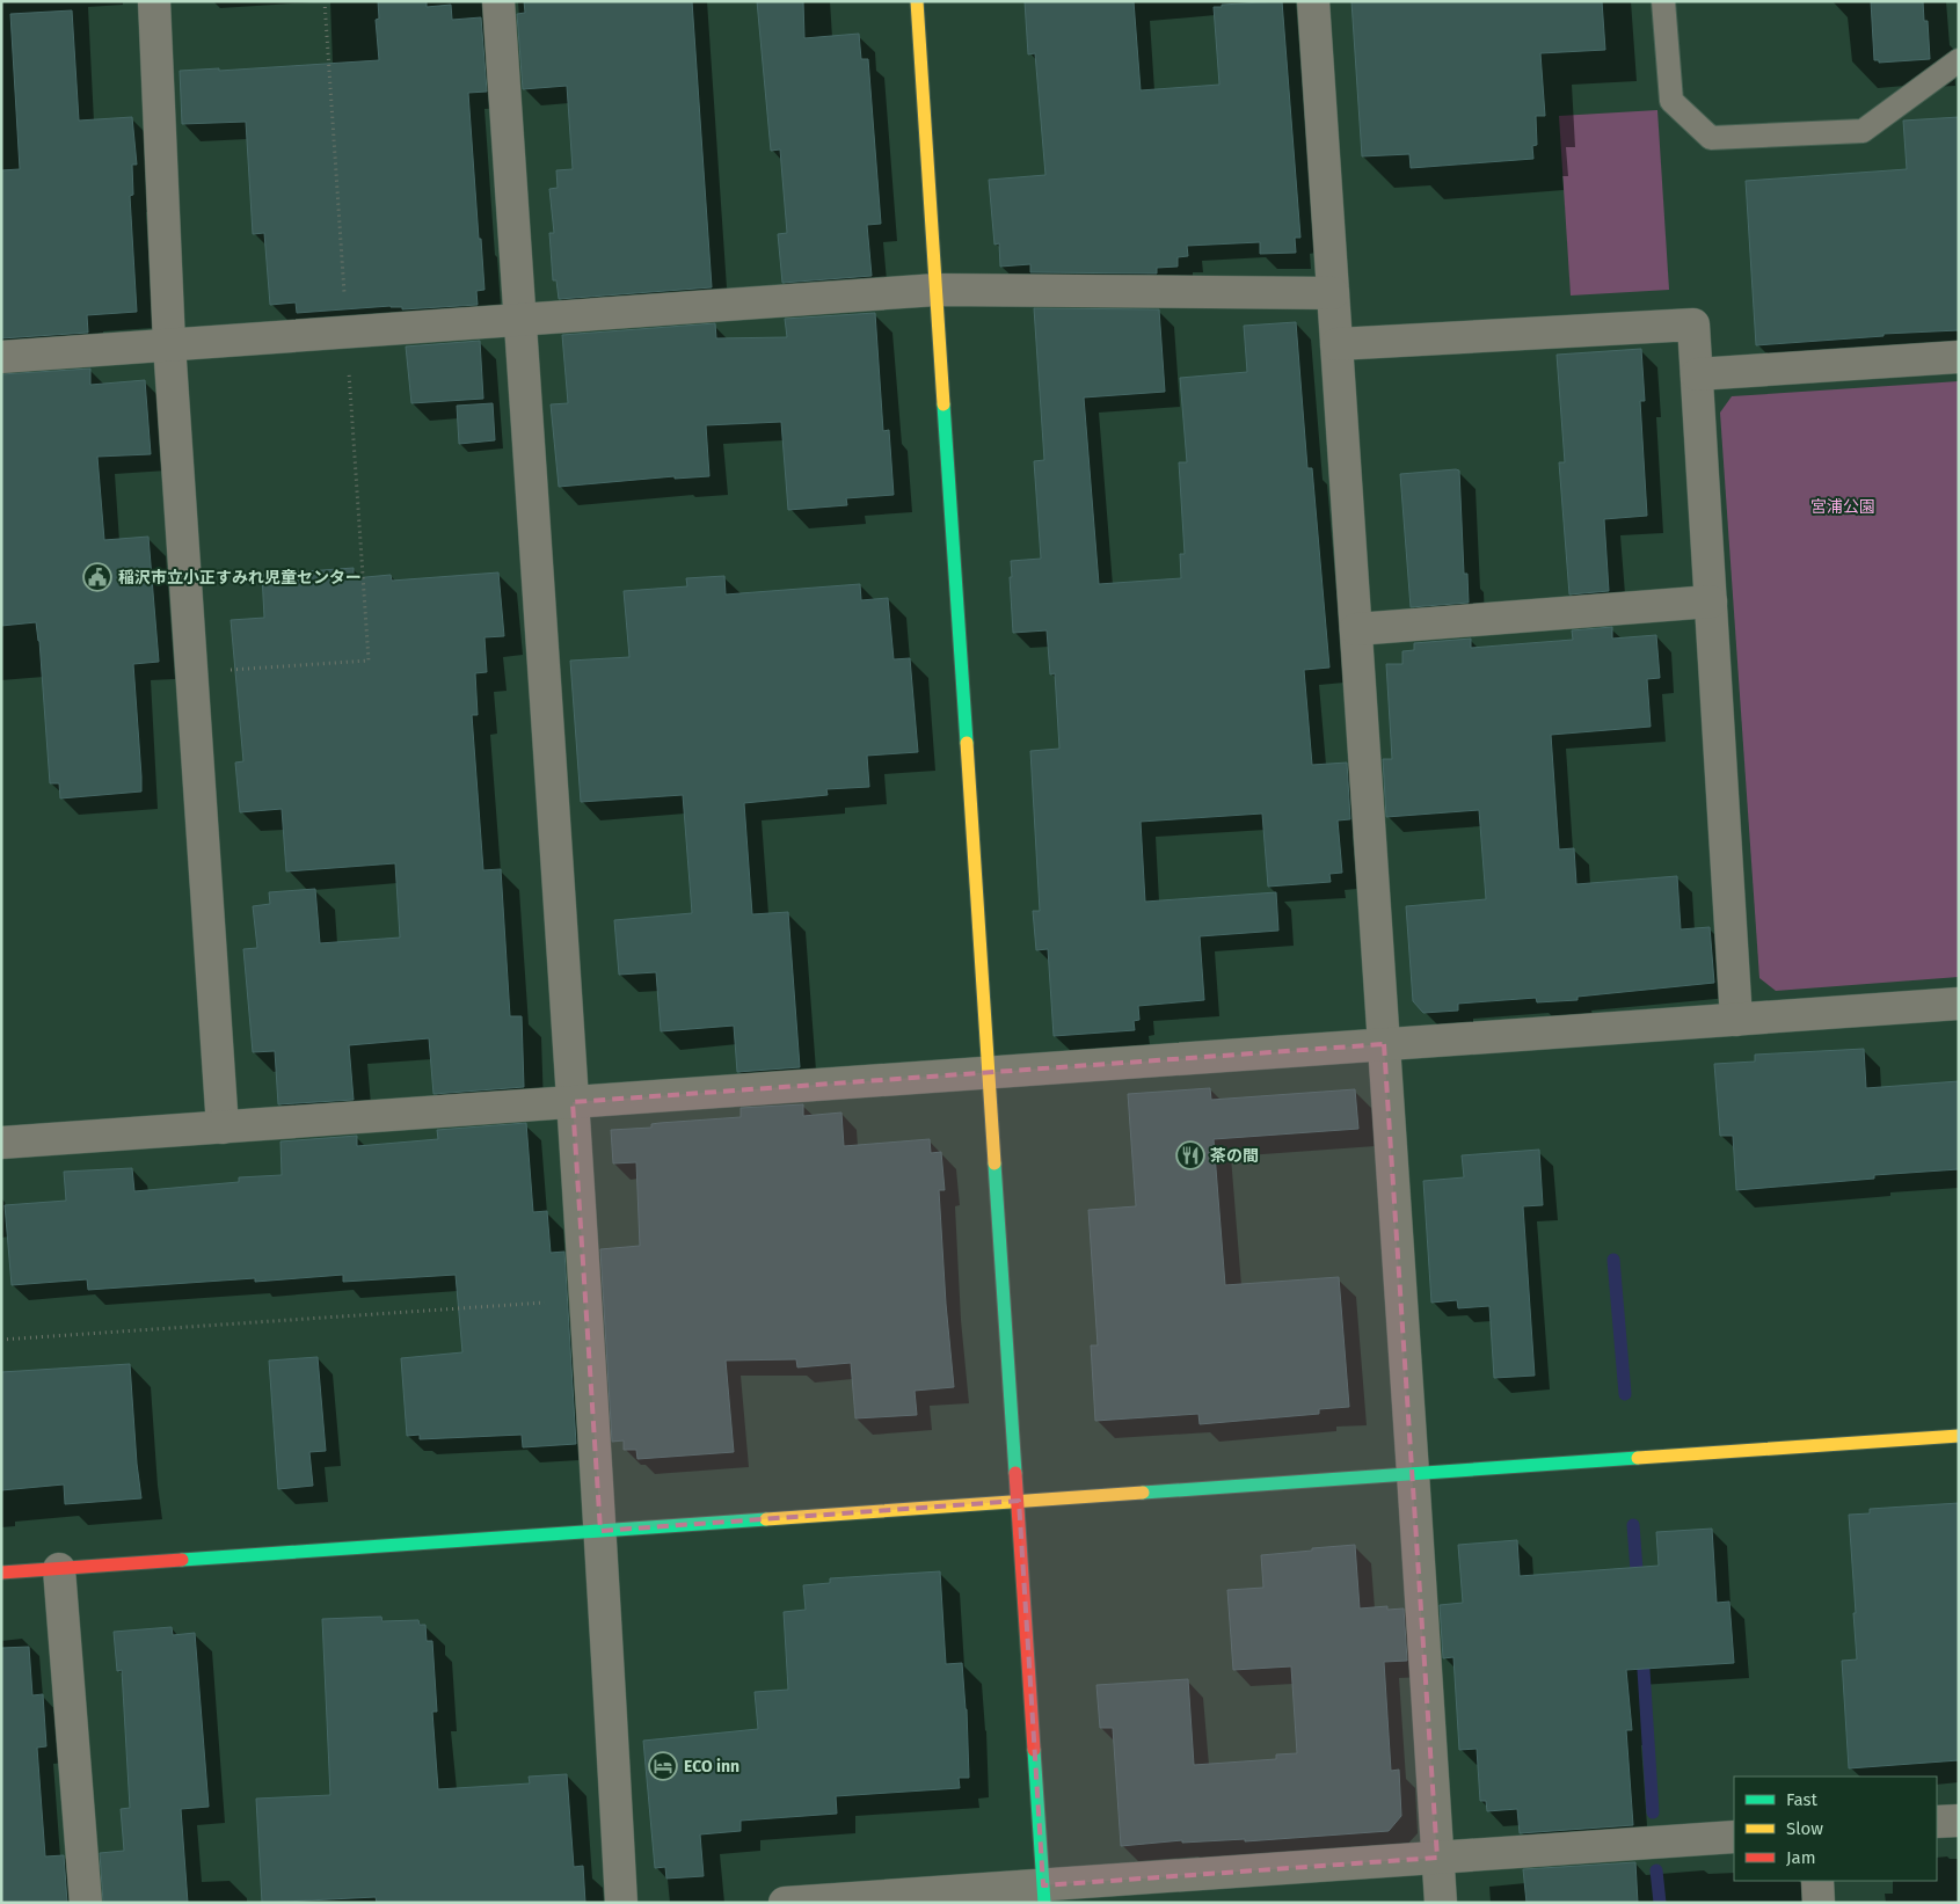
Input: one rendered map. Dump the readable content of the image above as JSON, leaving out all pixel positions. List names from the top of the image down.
{
  "parks": ["宮浦公園"],
  "places": {
    "public building": ["稲沢市立小正すみれ児童センター"],
    "restaurant": ["茶の間"],
    "hotel": ["ECO inn"]
  },
  "legend": ["Fast", "Slow", "Jam"]
}
